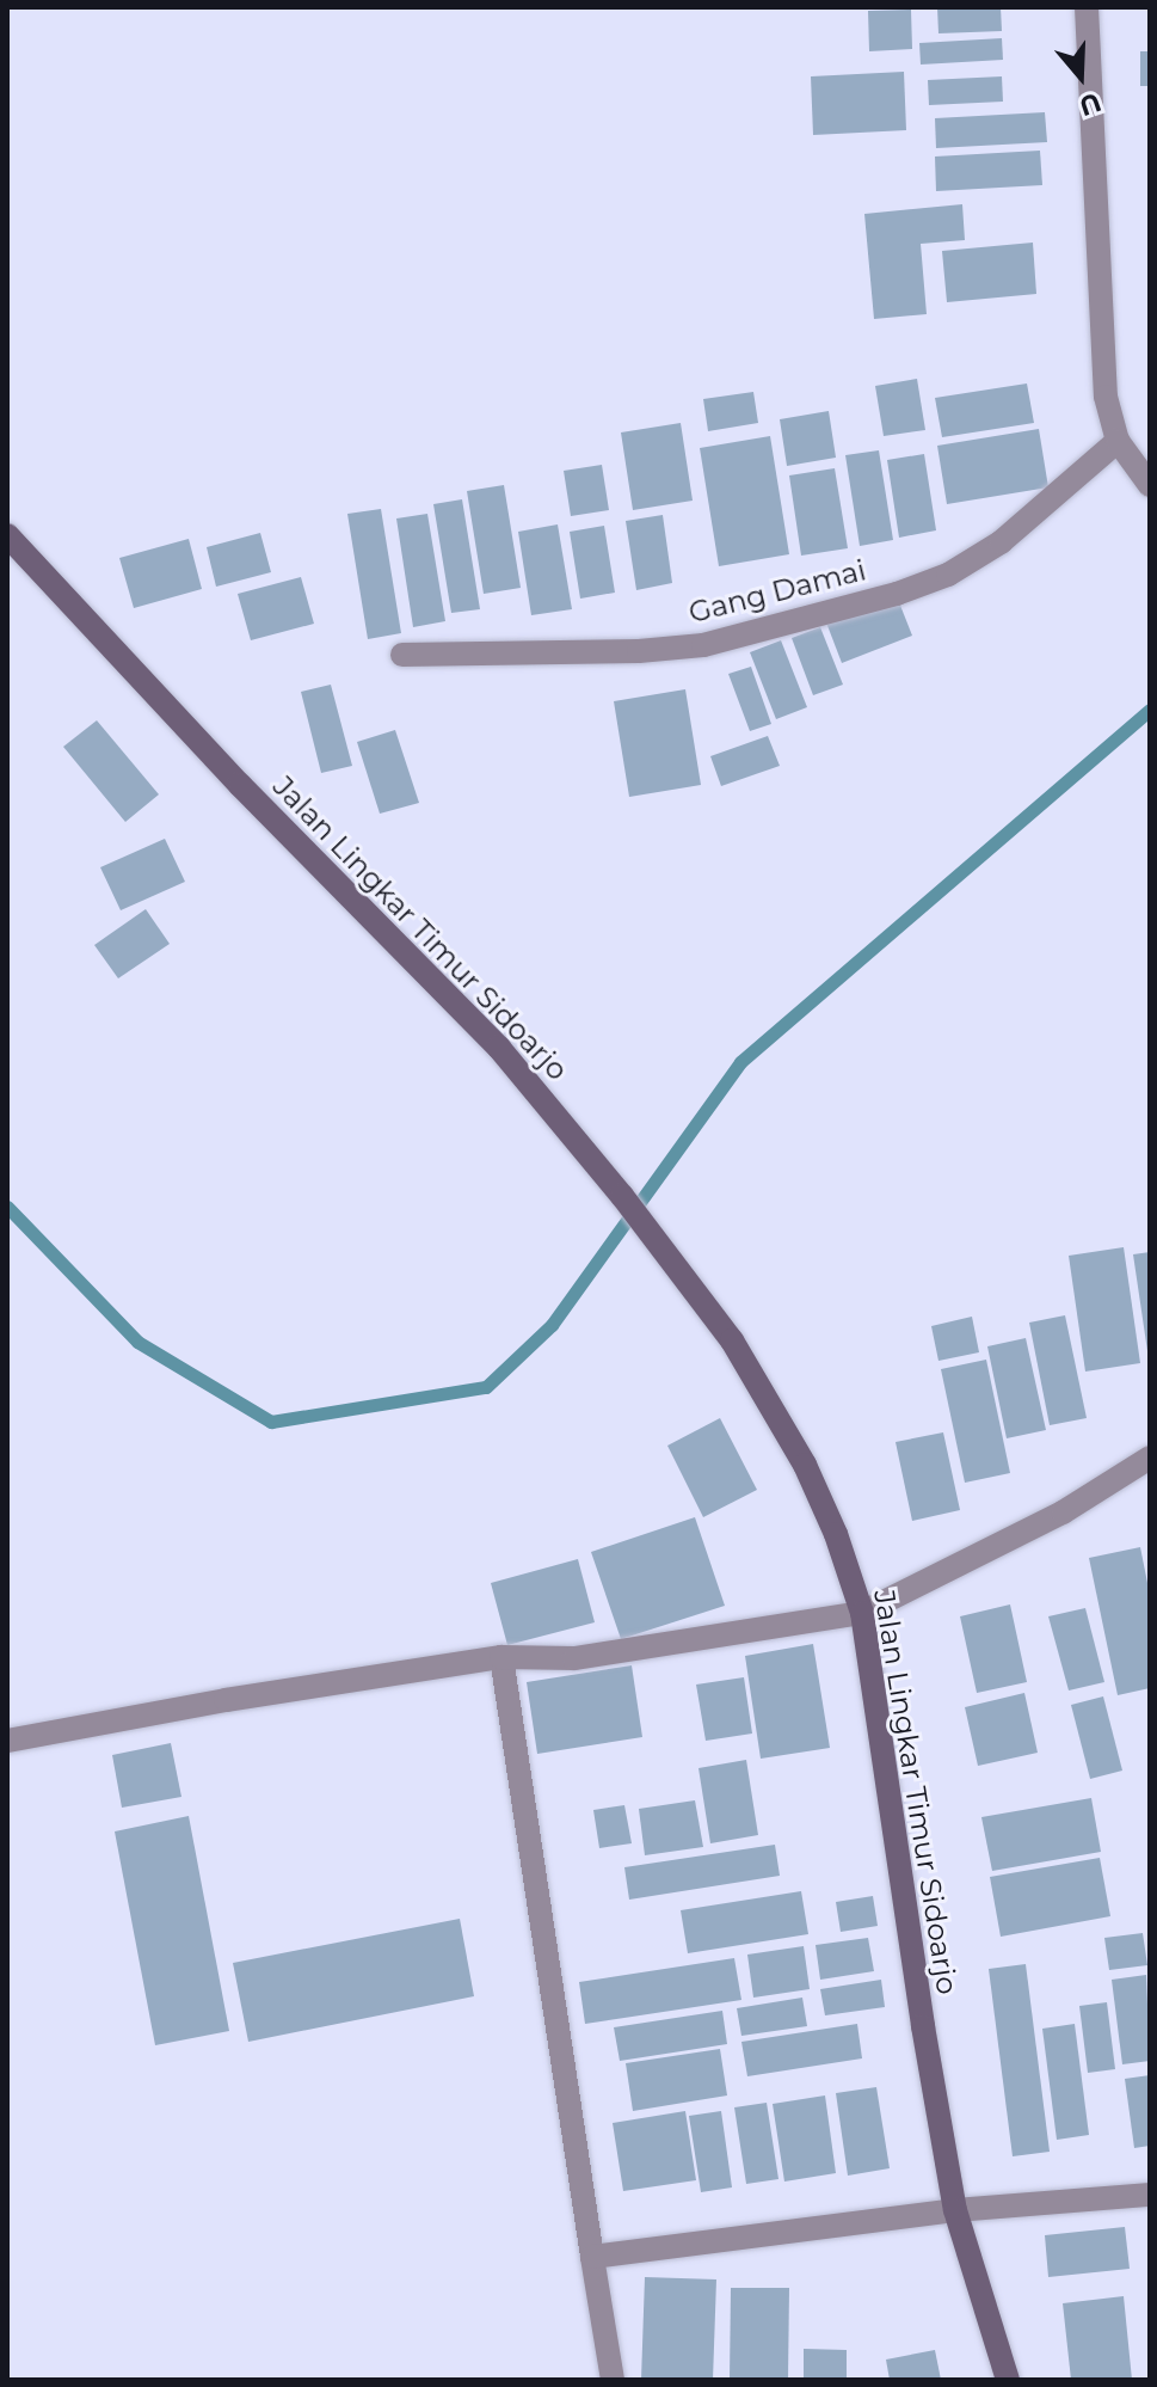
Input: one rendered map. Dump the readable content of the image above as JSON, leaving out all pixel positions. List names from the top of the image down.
{
  "streets": {
    "main road": ["Jalan Lingkar Timur Sidoarjo"],
    "street": ["Gang Damai"]
  },
  "north": "bottom"
}
